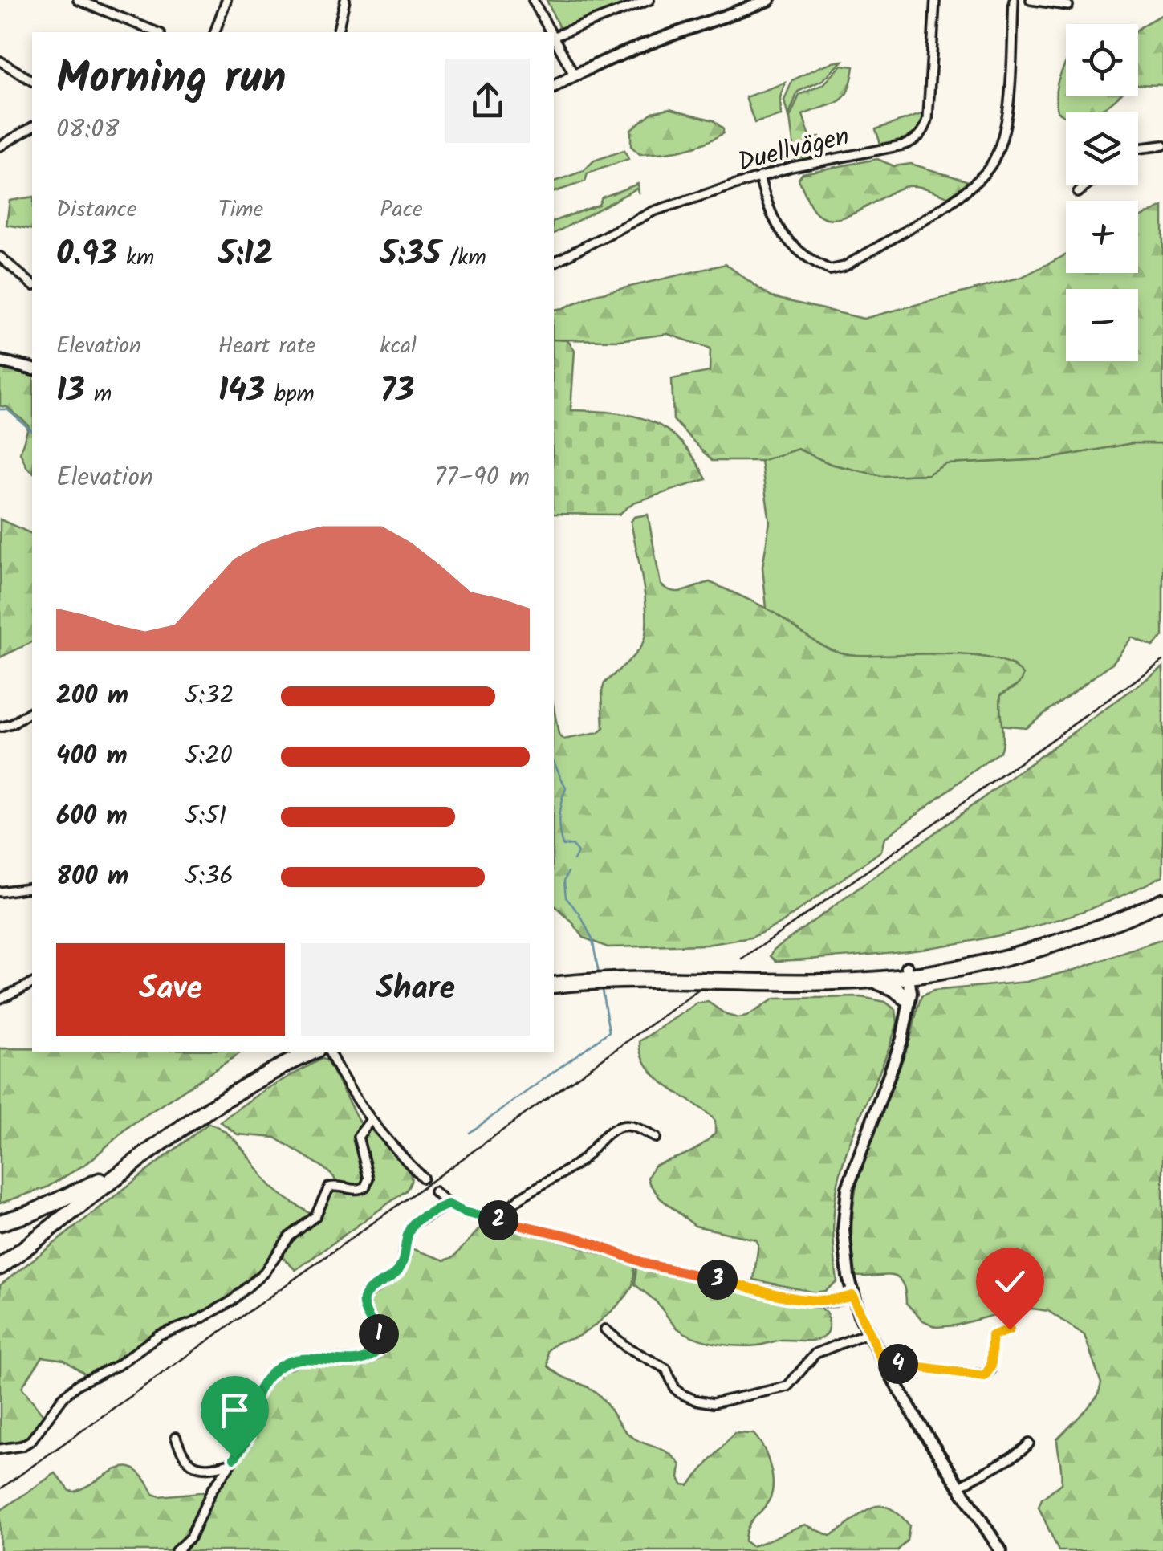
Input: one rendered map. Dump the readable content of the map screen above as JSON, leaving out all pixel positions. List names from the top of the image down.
{
  "streets": {
    "street": ["Duellvägen"]
  },
  "page": {
    "map_buttons": ["+", "−"],
    "heading": ["Morning run", "08:08"],
    "stats": [
      ["Distance", "0.93 km"],
      ["Time", "5:12"],
      ["Pace", "5:35 /km"],
      ["Elevation", "13 m"],
      ["Heart rate", "143 bpm"],
      ["kcal", "73"]
    ],
    "chart": ["Elevation", "77–90 m"],
    "list": [
      {
        "name": "200 m",
        "note": "5:32"
      },
      {
        "name": "400 m",
        "note": "5:20"
      },
      {
        "name": "600 m",
        "note": "5:51"
      },
      {
        "name": "800 m",
        "note": "5:36"
      }
    ],
    "buttons": ["Save", "Share"],
    "pins": [
      "2",
      "3",
      "1",
      "4"
    ]
  }
}
